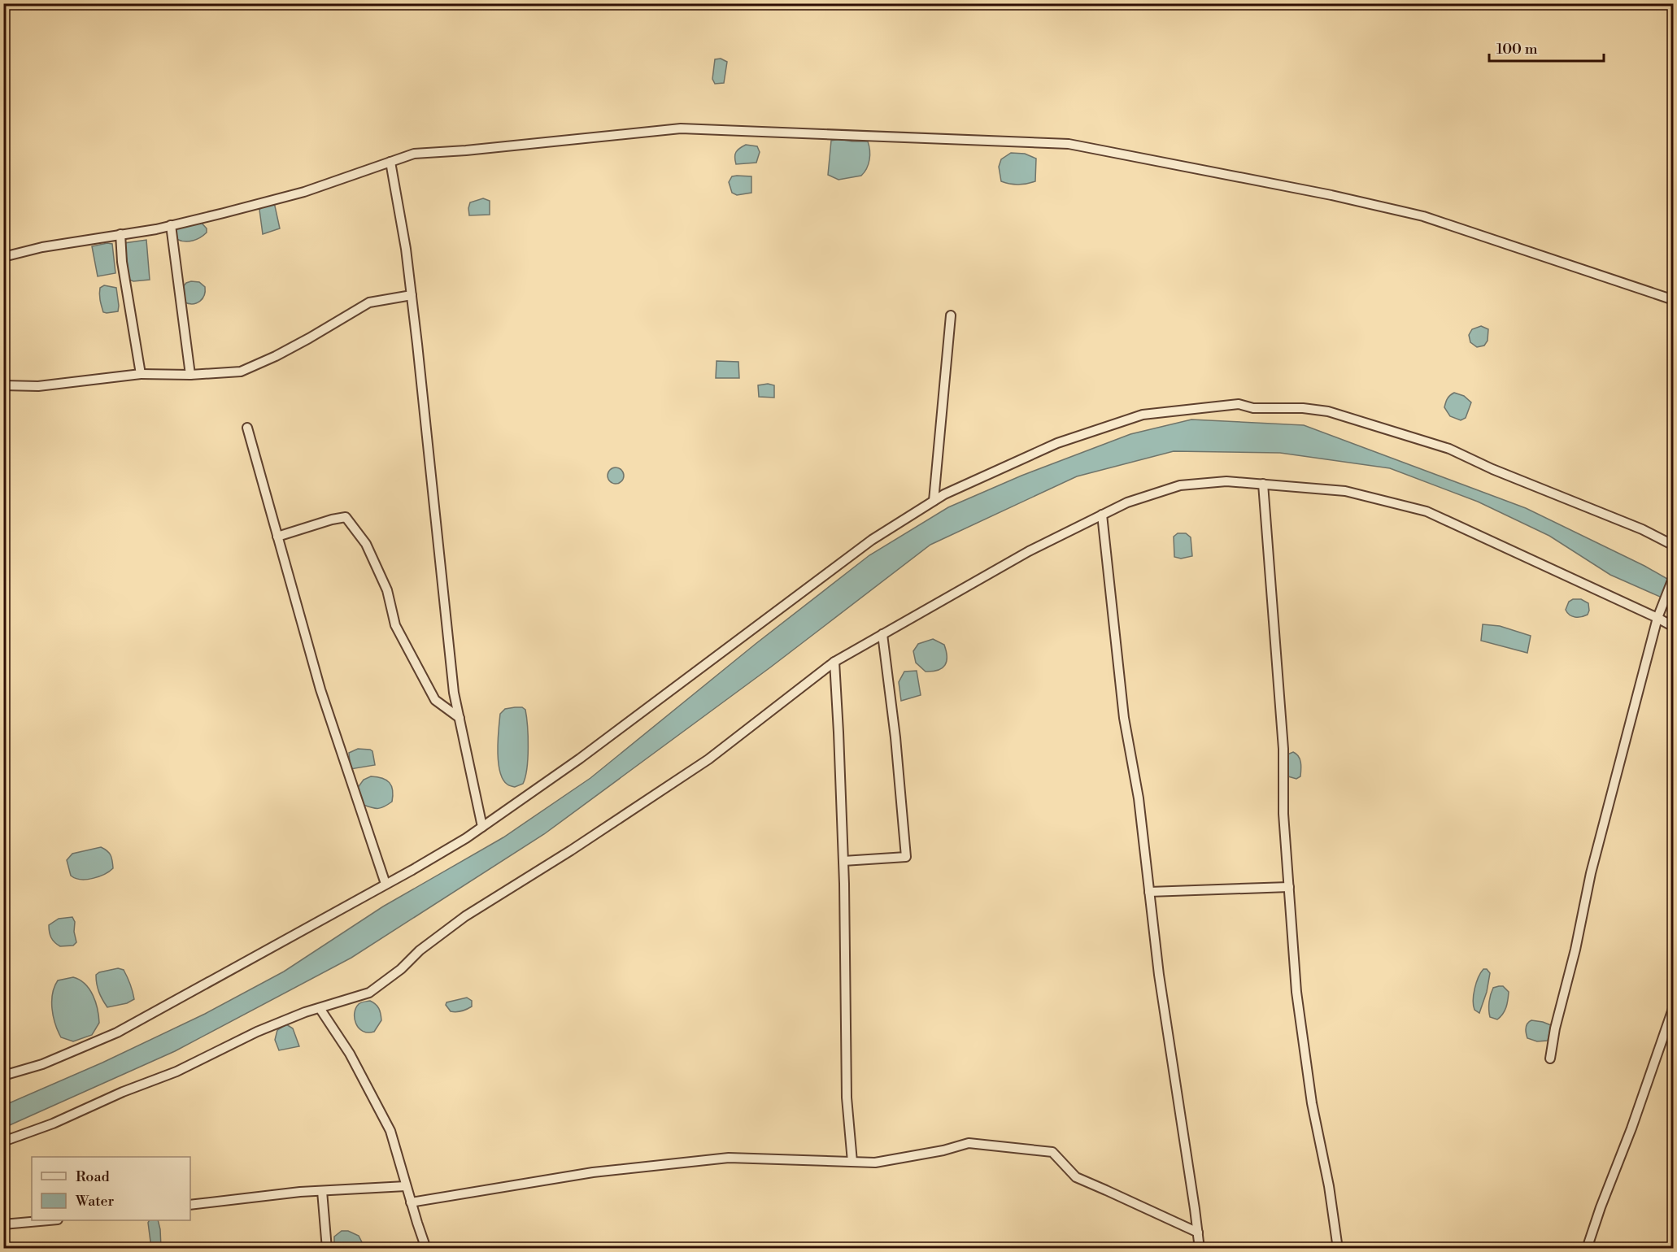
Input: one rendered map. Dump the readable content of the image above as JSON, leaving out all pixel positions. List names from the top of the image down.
{
  "legend": ["Road", "Water"],
  "scale_bar": "100 m"
}
